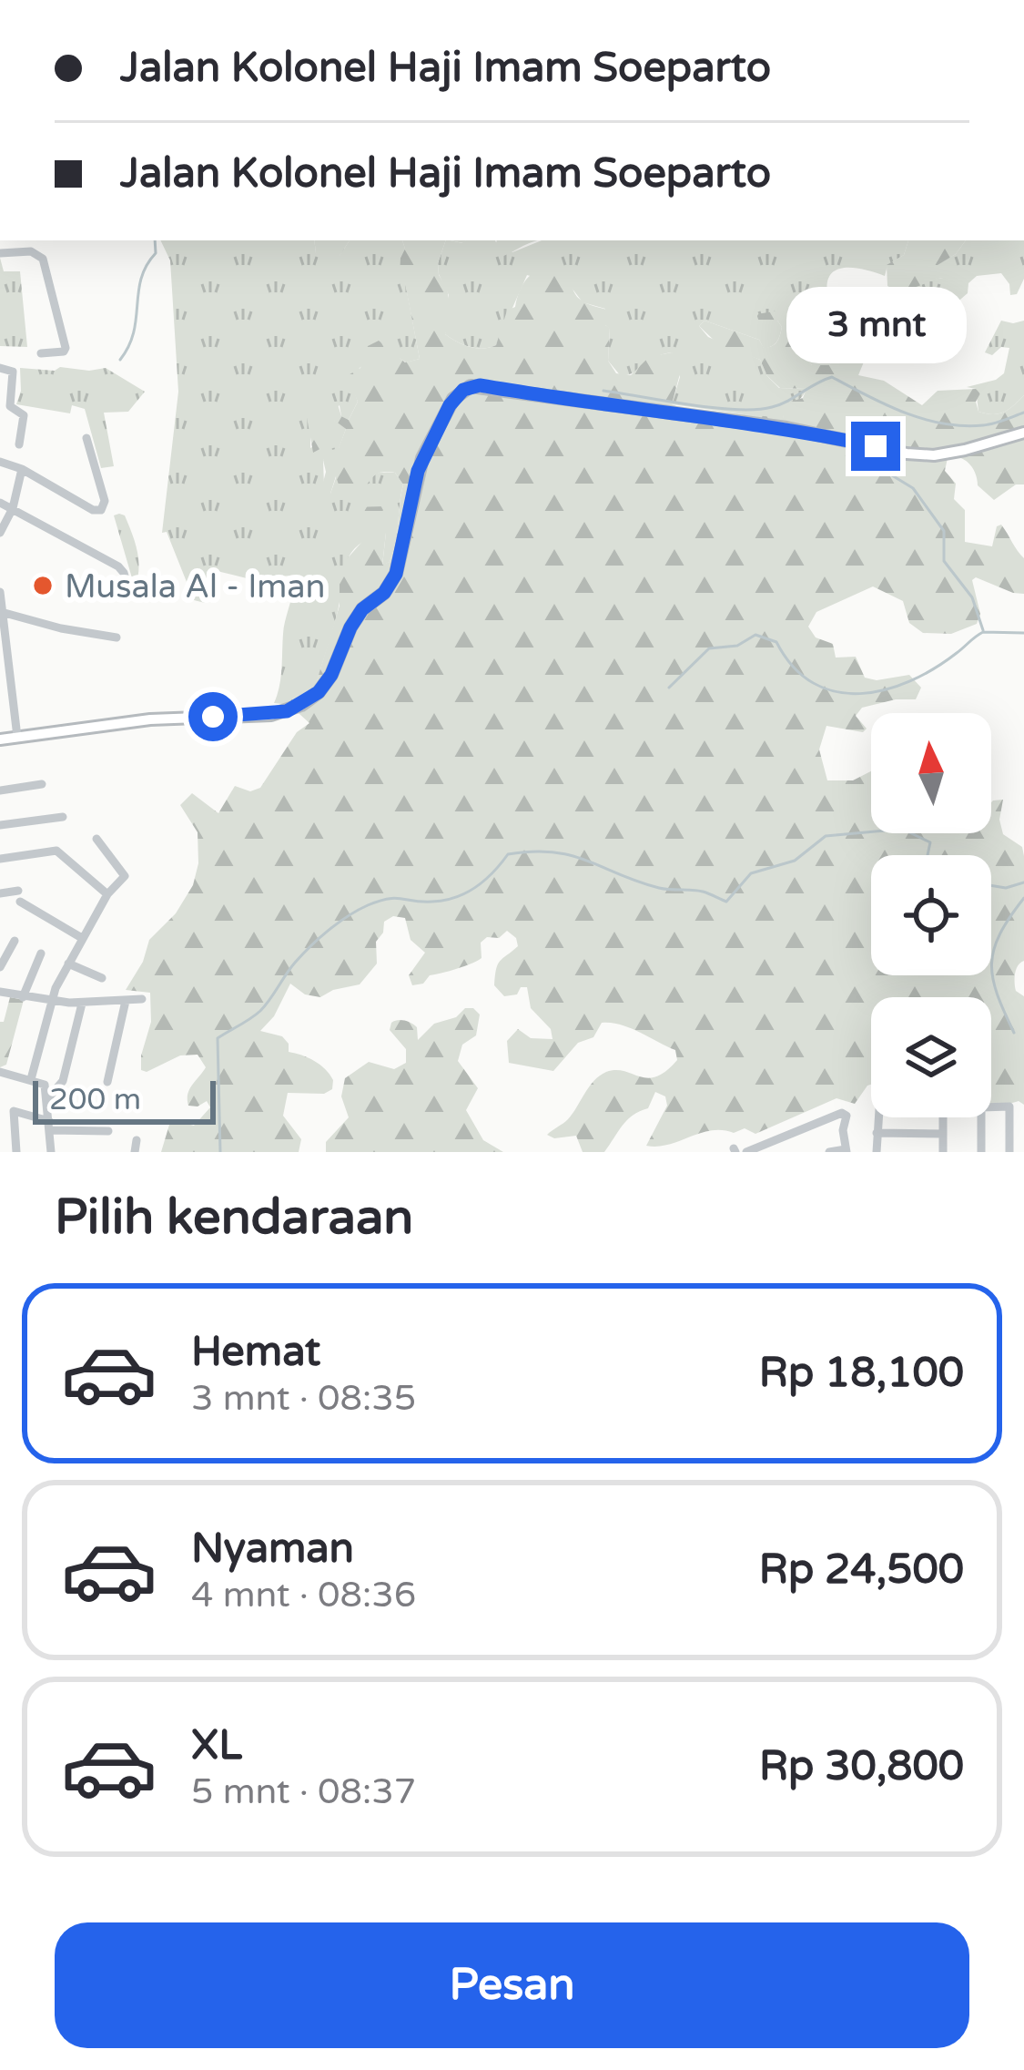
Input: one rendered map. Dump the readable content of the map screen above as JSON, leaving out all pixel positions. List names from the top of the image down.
{
  "places": ["Musala Al - Iman"],
  "scale_bar": "200 m",
  "north": "top",
  "page": {
    "banner": ["Jalan Kolonel Haji Imam Soeparto", "Jalan Kolonel Haji Imam Soeparto"],
    "bubble": "3 mnt",
    "scale": "200 m",
    "heading": "Pilih kendaraan",
    "list": [
      {
        "name": "Hemat",
        "note": "3 mnt · 08:35",
        "value": "Rp 18,100"
      },
      {
        "name": "Nyaman",
        "note": "4 mnt · 08:36",
        "value": "Rp 24,500"
      },
      {
        "name": "XL",
        "note": "5 mnt · 08:37",
        "value": "Rp 30,800"
      }
    ],
    "buttons": "Pesan"
  }
}
